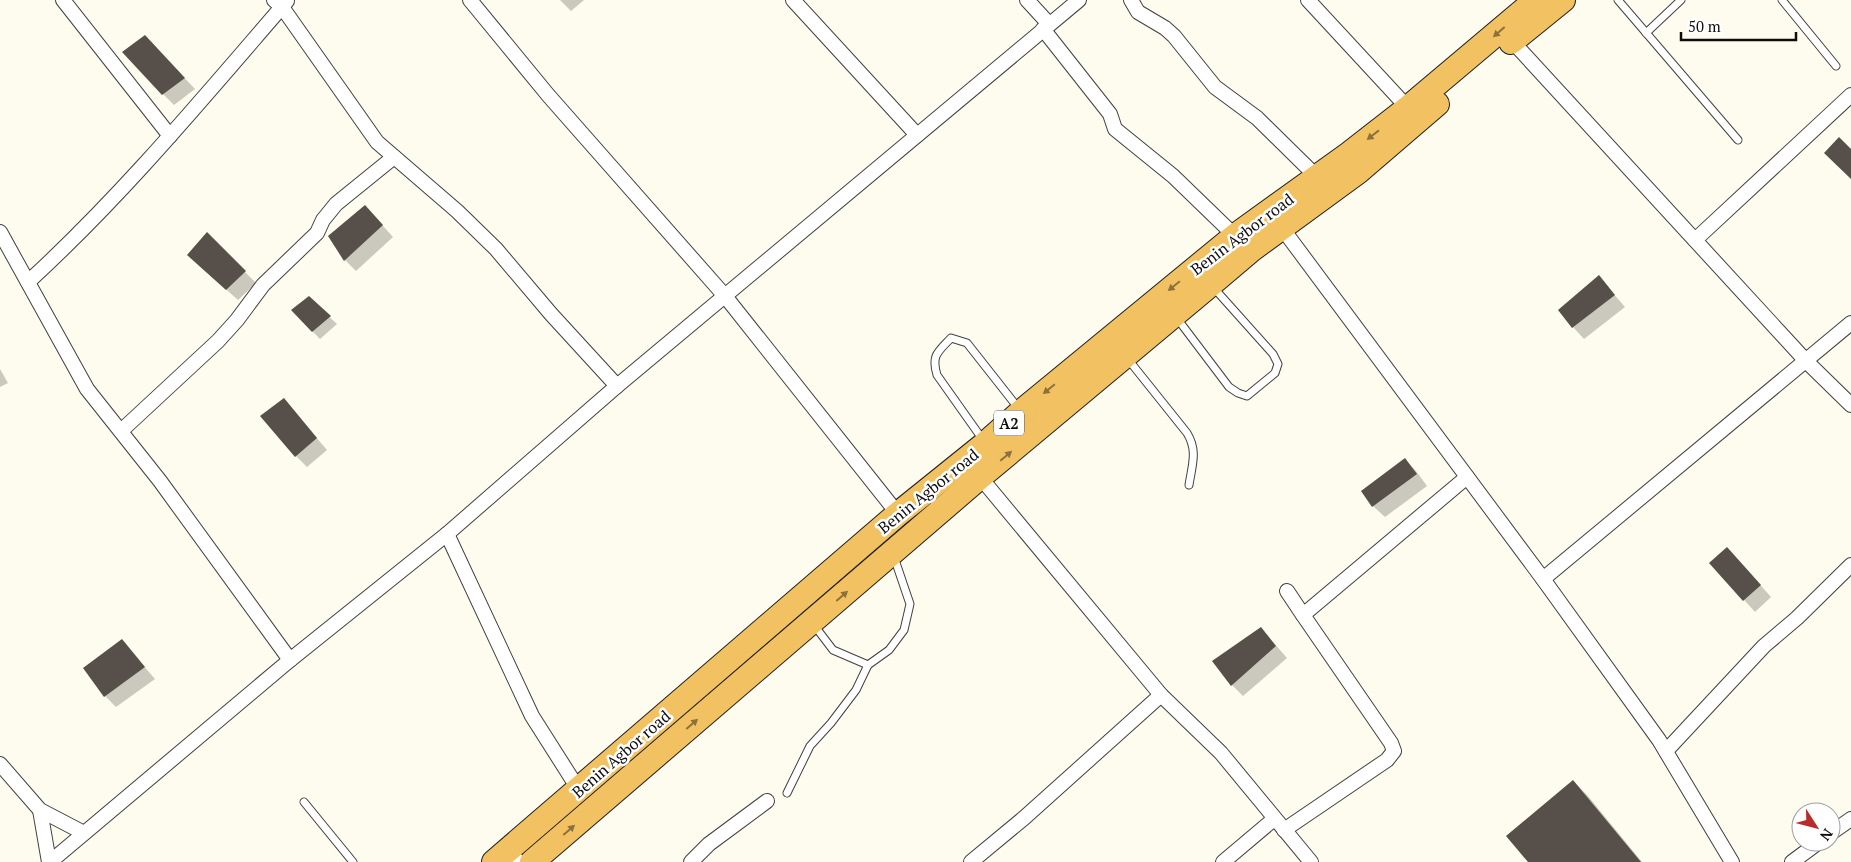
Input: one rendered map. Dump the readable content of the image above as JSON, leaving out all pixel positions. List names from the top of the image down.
{
  "streets": {
    "highway": ["Benin Agbor road", "A2"]
  },
  "scale_bar": "50 m",
  "north": "bottom right"
}
